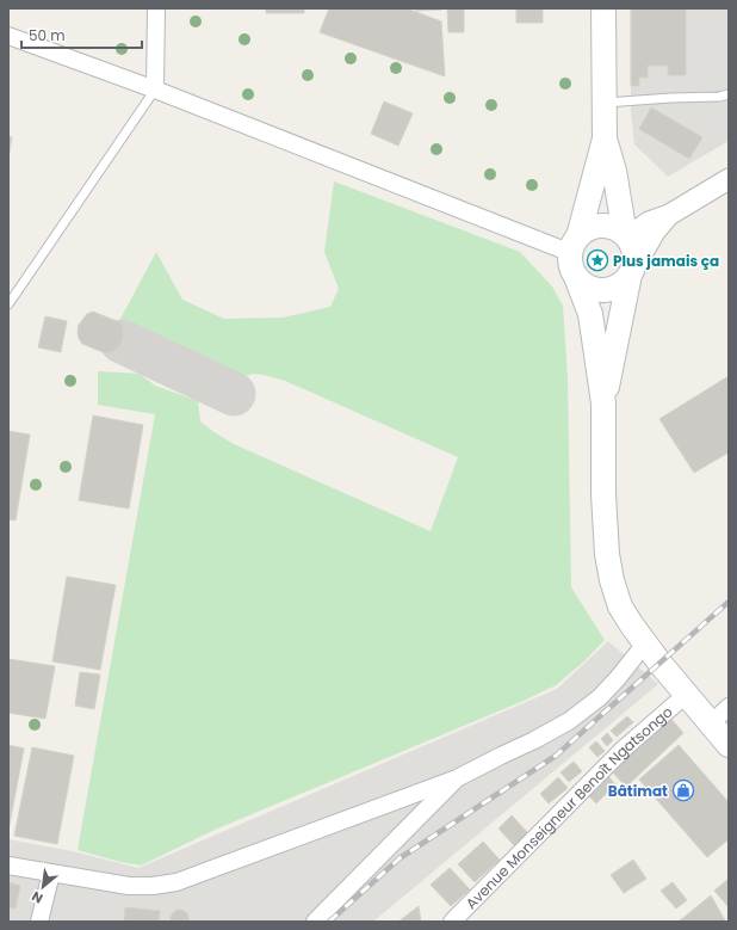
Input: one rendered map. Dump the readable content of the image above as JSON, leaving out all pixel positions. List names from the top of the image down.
{
  "streets": {
    "street": ["Avenue Monseigneur Benoît Ngatsongo"]
  },
  "places": {
    "place": ["Plus jamais ça"],
    "shop": ["Bâtimat"]
  },
  "scale_bar": "50 m",
  "north": "bottom left"
}
